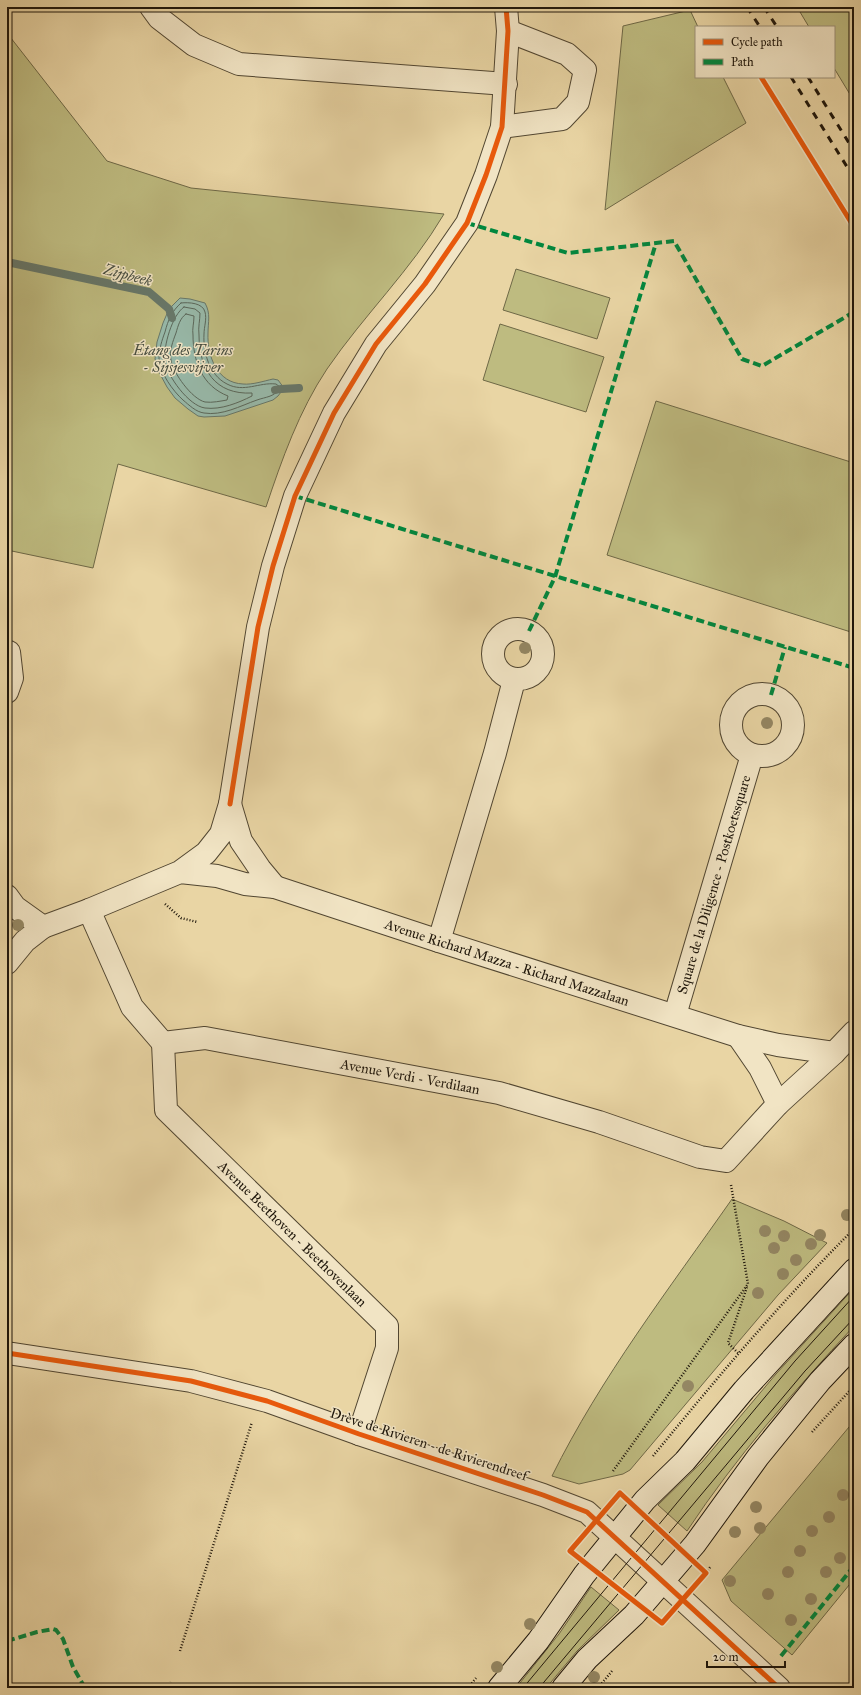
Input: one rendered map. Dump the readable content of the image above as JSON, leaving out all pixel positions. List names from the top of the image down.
{
  "streets": {
    "street": [
      "Square de la Diligence - Postkoetssquare",
      "Avenue Richard Mazza - Richard Mazzalaan",
      "Avenue Verdi - Verdilaan",
      "Avenue Beethoven - Beethovenlaan",
      "Drève de Rivieren - de Rivierendreef"
    ]
  },
  "crossings": [
    ["Square de la Diligence - Postkoetssquare", "Avenue Richard Mazza - Richard Mazzalaan"],
    ["Avenue Verdi - Verdilaan", "Avenue Beethoven - Beethovenlaan"],
    ["Avenue Beethoven - Beethovenlaan", "Drève de Rivieren - de Rivierendreef"]
  ],
  "water": ["Zijpbeek", "Étang des Tarins - Sijsjesvijver"],
  "legend": ["Cycle path", "Path"],
  "scale_bar": "20 m"
}
